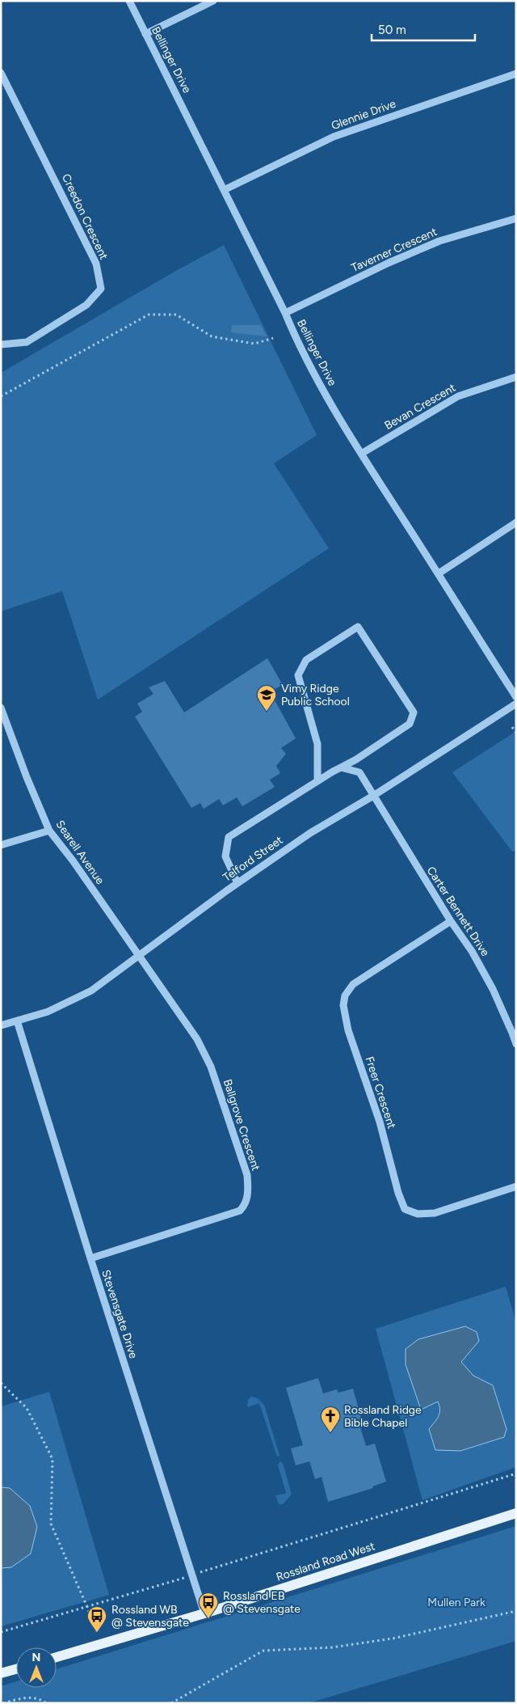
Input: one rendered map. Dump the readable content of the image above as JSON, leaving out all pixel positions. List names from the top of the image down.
{
  "streets": {
    "main road": ["Rossland Road West"],
    "street": [
      "Bellinger Drive",
      "Glennie Drive",
      "Creedon Crescent",
      "Taverner Crescent",
      "Bevan Crescent",
      "Searell Avenue",
      "Telford Street",
      "Carter Bennett Drive",
      "Freer Crescent",
      "Ballgrove Crescent",
      "Stevensgate Drive"
    ]
  },
  "crossings": [
    ["Bellinger Drive", "Glennie Drive"],
    ["Bellinger Drive", "Taverner Crescent"],
    ["Bellinger Drive", "Bevan Crescent"],
    ["Searell Avenue", "Telford Street"],
    ["Searell Avenue", "Ballgrove Crescent"],
    ["Telford Street", "Carter Bennett Drive"],
    ["Telford Street", "Ballgrove Crescent"],
    ["Telford Street", "Stevensgate Drive"],
    ["Carter Bennett Drive", "Freer Crescent"],
    ["Ballgrove Crescent", "Stevensgate Drive"],
    ["Stevensgate Drive", "Rossland Road West"]
  ],
  "parks": ["Mullen Park"],
  "places": {
    "school or university": ["Vimy Ridge Public School"],
    "church": ["Rossland Ridge Bible Chapel"],
    "bus stop": ["Rossland EB @ Stevensgate", "Rossland WB @ Stevensgate"]
  },
  "scale_bar": "50 m",
  "north": "top"
}
